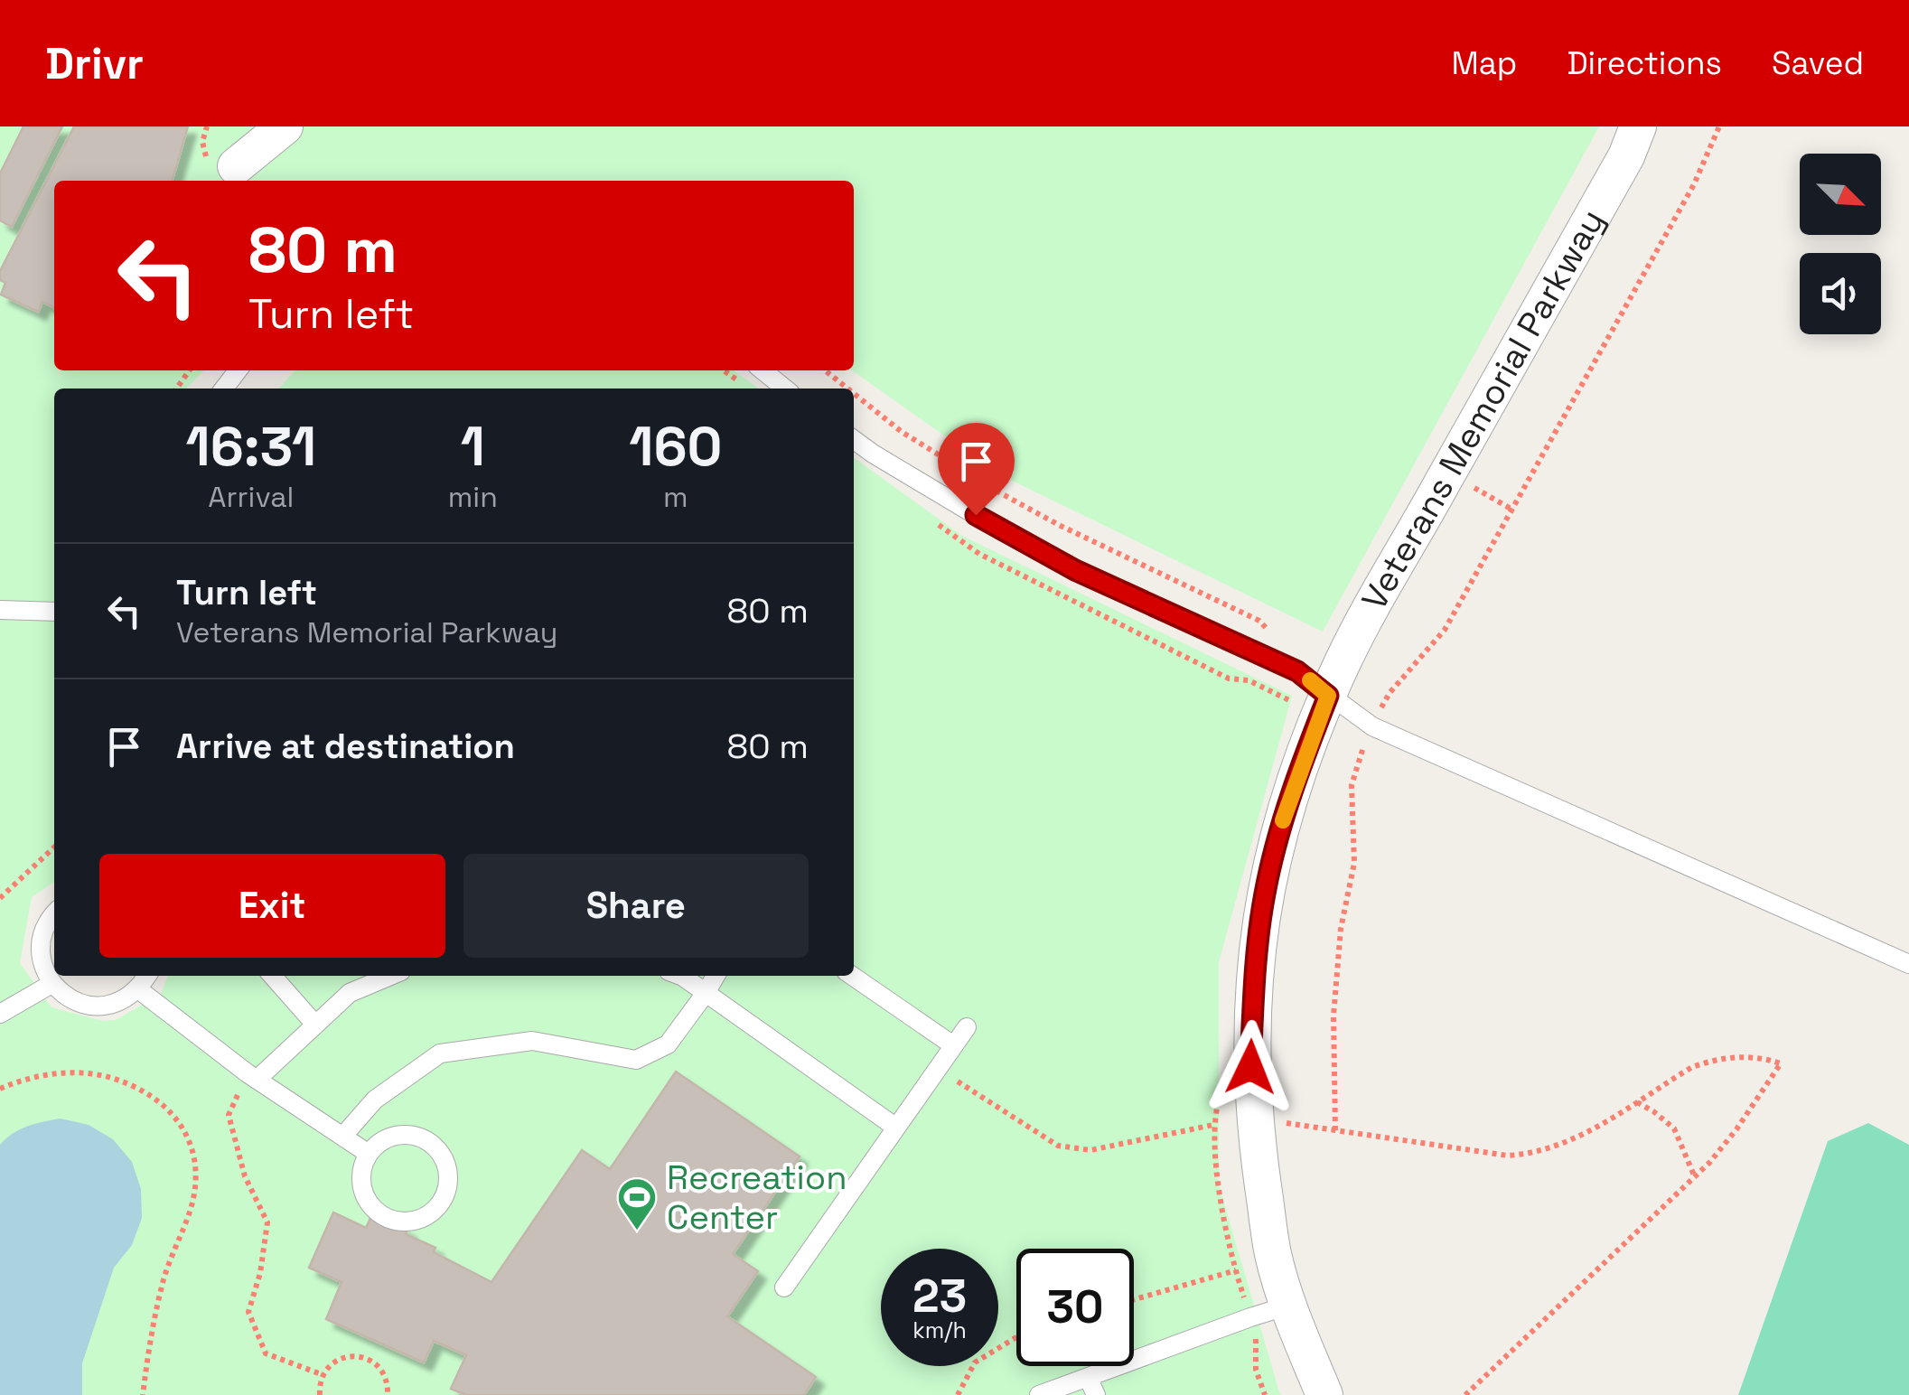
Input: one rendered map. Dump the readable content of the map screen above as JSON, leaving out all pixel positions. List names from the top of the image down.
{
  "streets": {
    "street": ["Veterans Memorial Parkway"]
  },
  "places": {
    "sports": ["Recreation Center"]
  },
  "north": "bottom right",
  "page": {
    "header": "Drivr",
    "nav": ["Map", "Directions", "Saved"],
    "turn": ["80 m", "Turn left"],
    "eta": [
      "16:31",
      "Arrival",
      "1",
      "min",
      "160",
      "m"
    ],
    "list": [
      {
        "name": "Turn left",
        "note": "Veterans Memorial Parkway",
        "value": "80 m"
      },
      {
        "name": "Arrive at destination",
        "value": "80 m"
      }
    ],
    "buttons": ["Exit", "Share"],
    "speed": "23 km/h",
    "limit": "30"
  }
}
